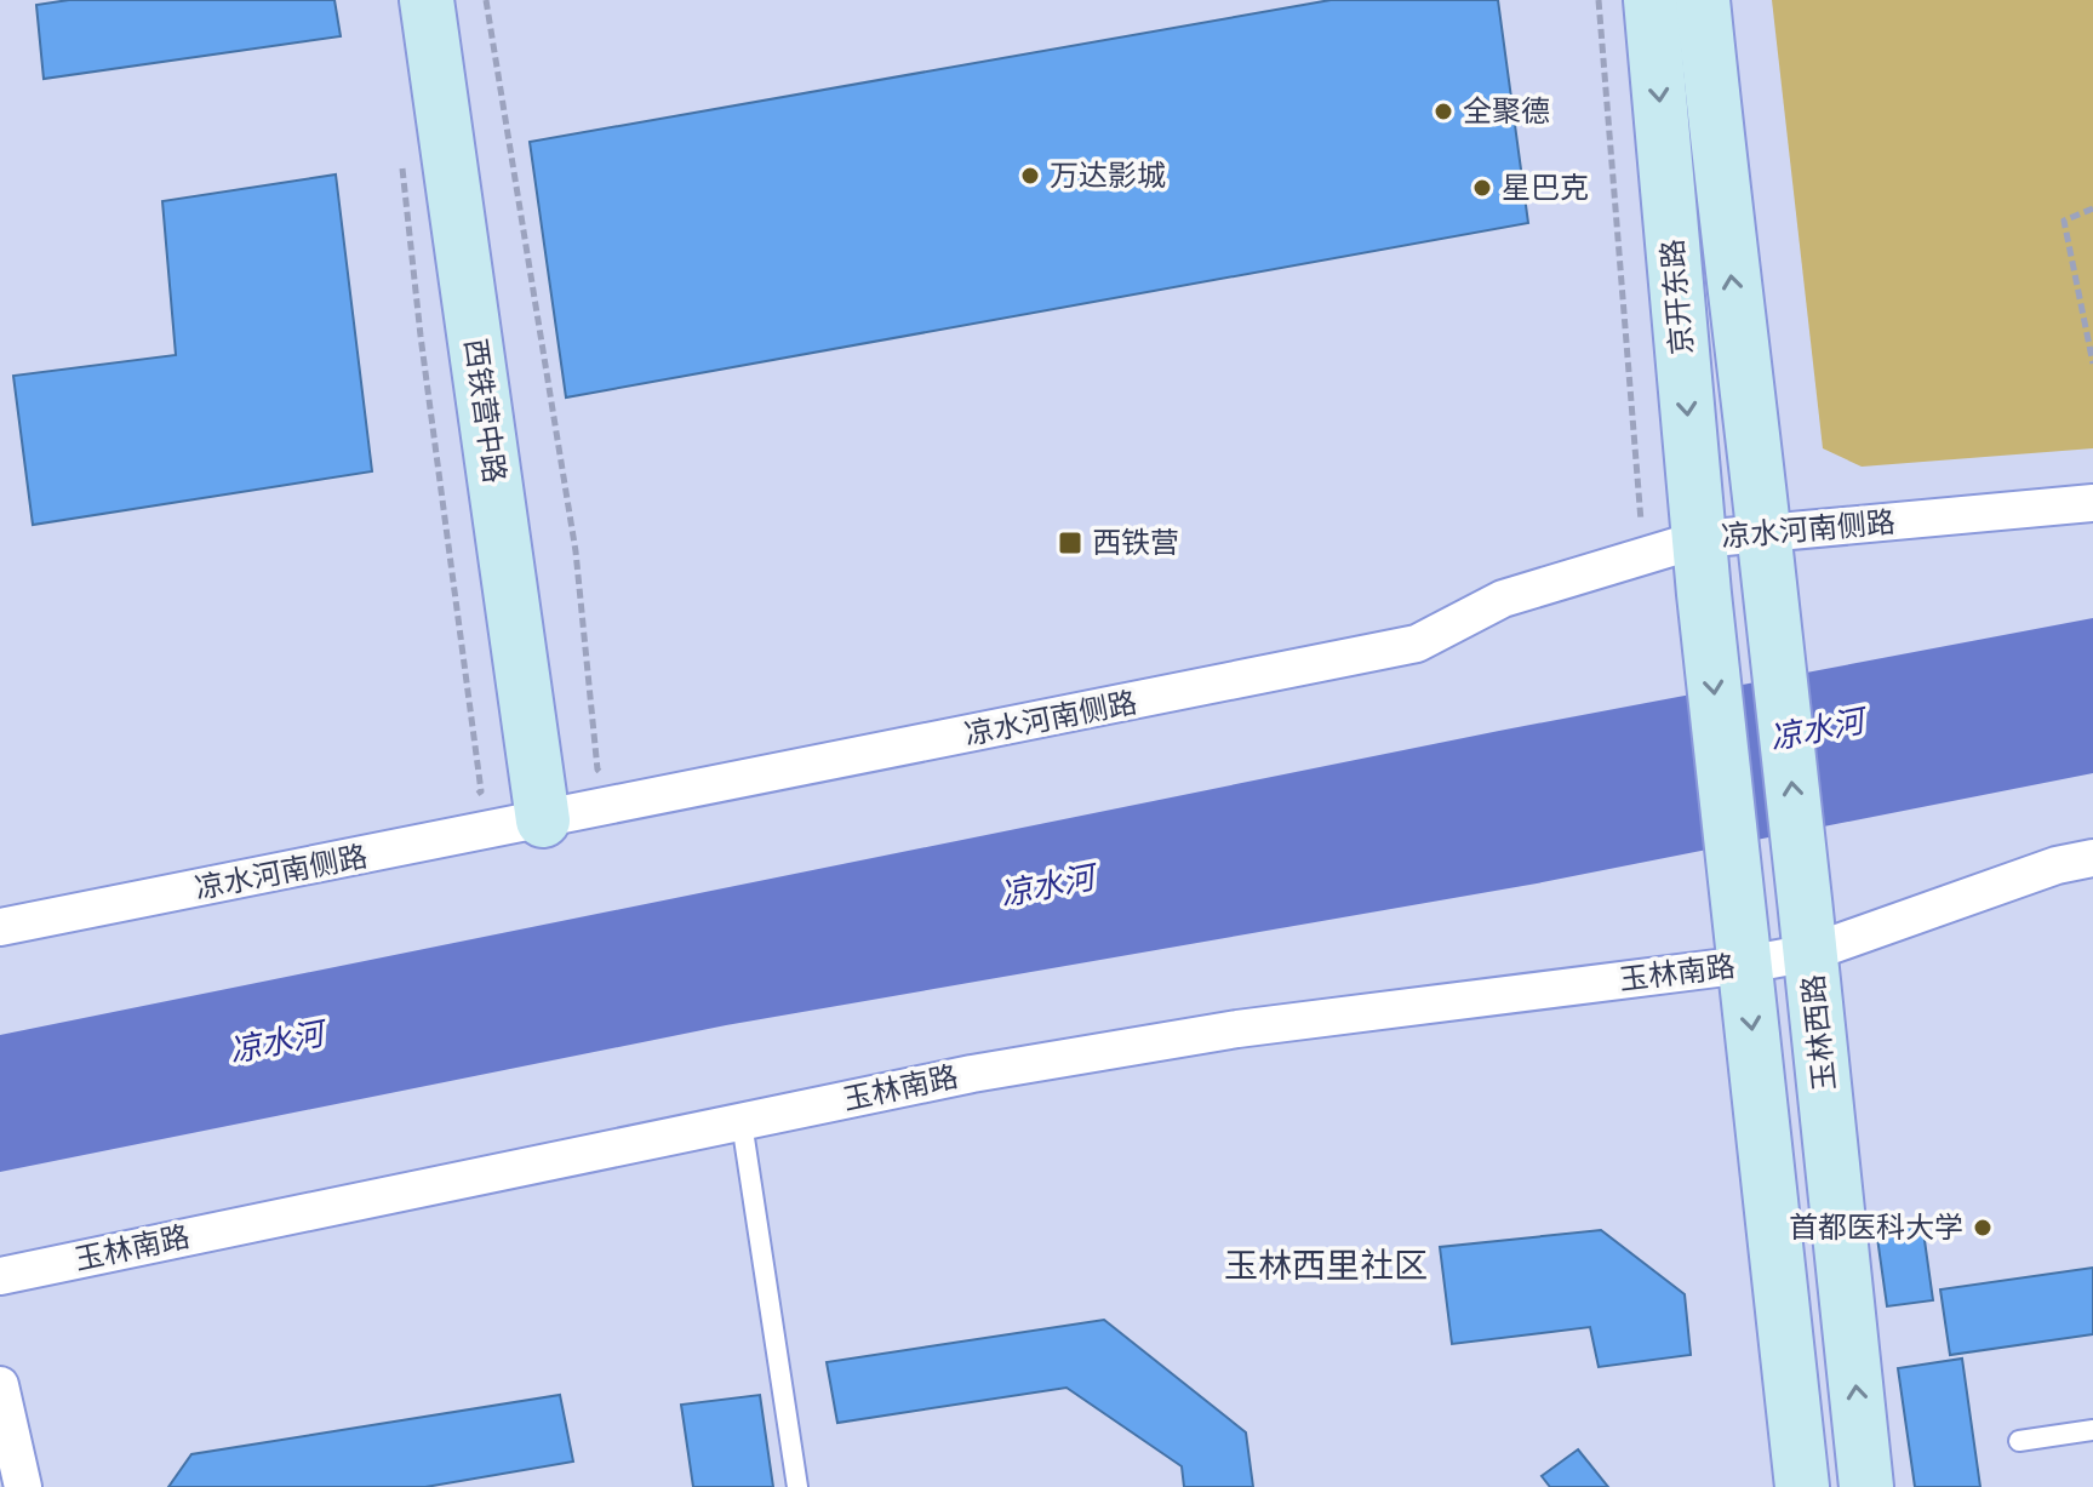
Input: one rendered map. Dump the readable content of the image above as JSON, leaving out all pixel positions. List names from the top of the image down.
{
  "streets": {
    "street": [
      "京开东路",
      "西铁营中路",
      "凉水河南侧路",
      "玉林南路",
      "玉林西路"
    ]
  },
  "crossings": [
    ["京开东路", "凉水河南侧路"],
    ["京开东路", "玉林南路"],
    ["京开东路", "玉林西路"],
    ["西铁营中路", "凉水河南侧路"],
    ["凉水河南侧路", "玉林西路"],
    ["玉林南路", "玉林西路"]
  ],
  "districts": ["玉林西里社区"],
  "water": ["凉水河"],
  "places": {
    "other": [
      "全聚德",
      "万达影城",
      "星巴克",
      "首都医科大学"
    ],
    "transit": ["西铁营"]
  }
}
